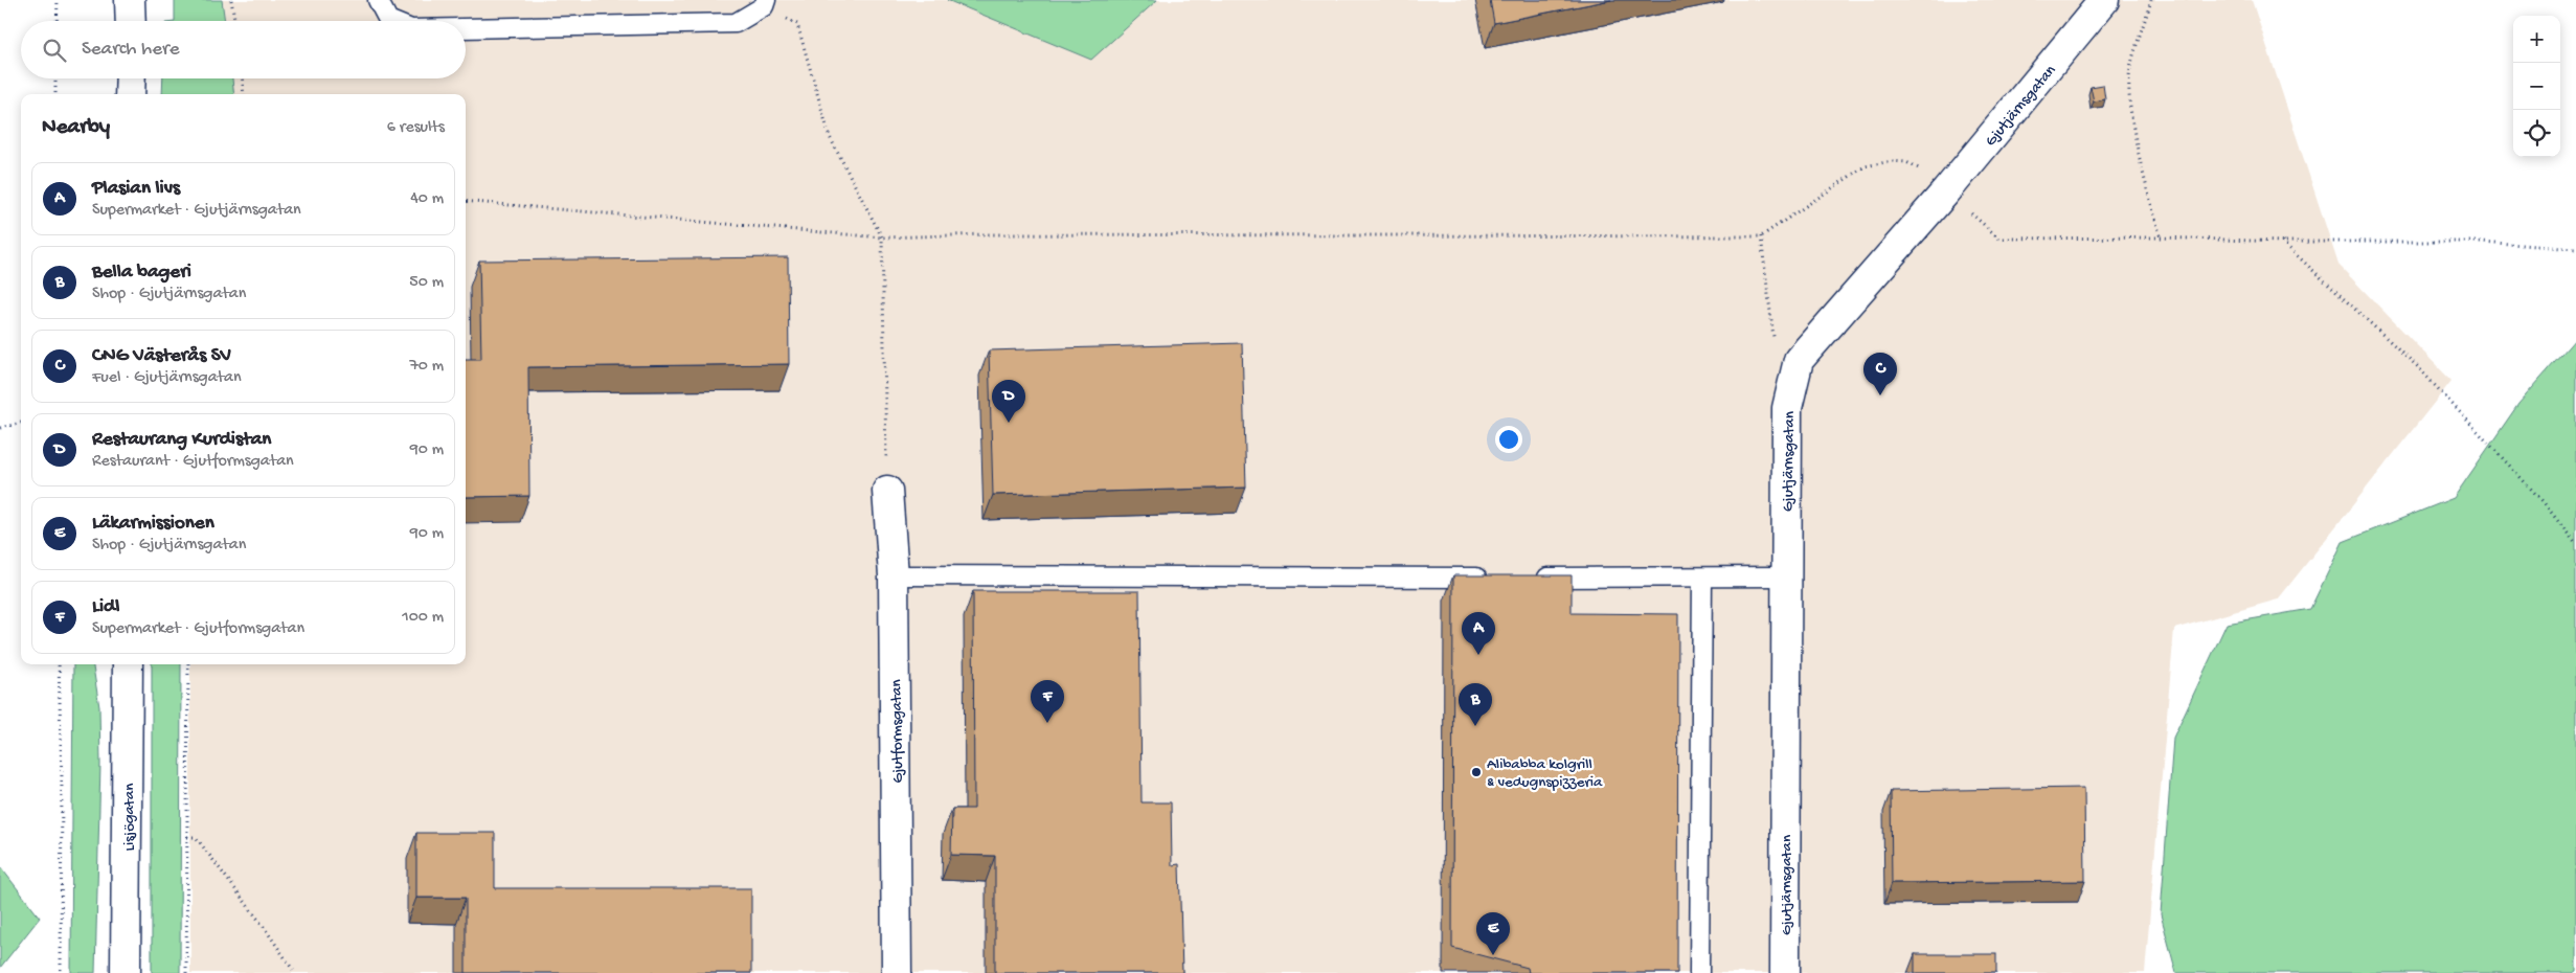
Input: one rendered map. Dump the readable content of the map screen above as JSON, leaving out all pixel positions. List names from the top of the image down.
{
  "streets": {
    "street": ["Gjutjärnsgatan", "Gjutformsgatan", "Lisjögatan"]
  },
  "places": ["Alibabba kolgrill & vedugnspizzeria"],
  "page": {
    "map_buttons": ["+", "−"],
    "search": "Search here",
    "heading": ["Nearby", "6 results"],
    "list": [
      {
        "mark": "A",
        "name": "Plasian livs",
        "note": "Supermarket · Gjutjärnsgatan",
        "value": "40 m"
      },
      {
        "mark": "B",
        "name": "Bella bageri",
        "note": "Shop · Gjutjärnsgatan",
        "value": "50 m"
      },
      {
        "mark": "C",
        "name": "CNG Västerås SV",
        "note": "Fuel · Gjutjärnsgatan",
        "value": "70 m"
      },
      {
        "mark": "D",
        "name": "Restaurang Kurdistan",
        "note": "Restaurant · Gjutformsgatan",
        "value": "90 m"
      },
      {
        "mark": "E",
        "name": "Läkarmissionen",
        "note": "Shop · Gjutjärnsgatan",
        "value": "90 m"
      },
      {
        "mark": "F",
        "name": "Lidl",
        "note": "Supermarket · Gjutformsgatan",
        "value": "100 m"
      }
    ],
    "pins": [
      "C",
      "D",
      "A",
      "F",
      "B",
      "E"
    ]
  }
}
